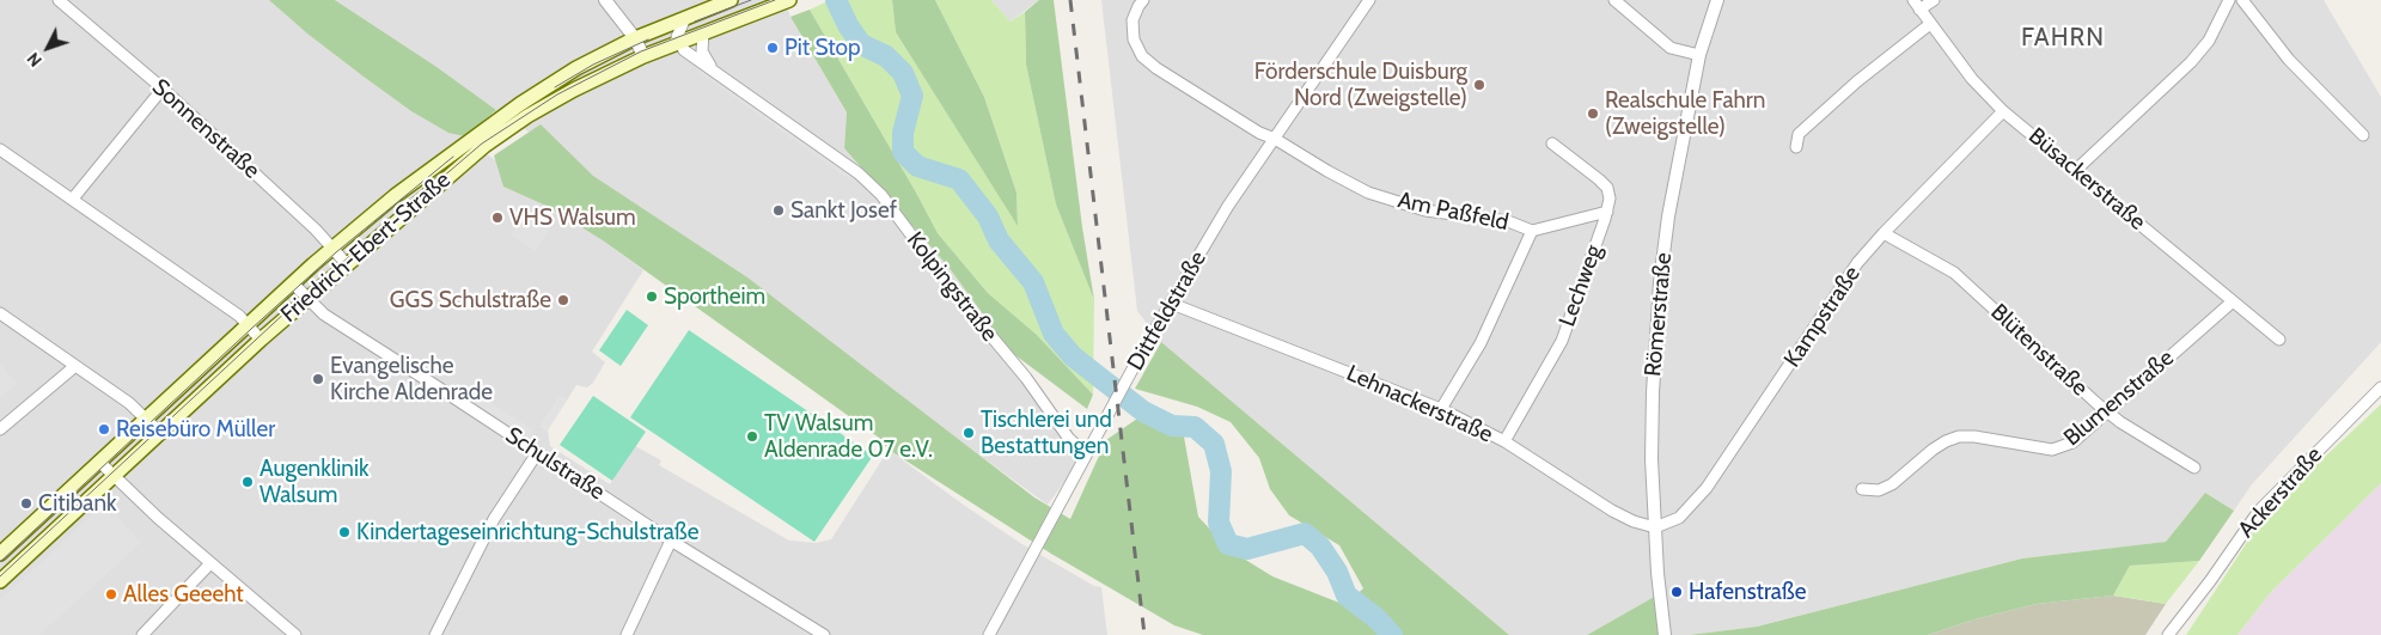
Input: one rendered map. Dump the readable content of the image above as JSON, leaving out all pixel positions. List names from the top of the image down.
{
  "streets": {
    "main road": ["Friedrich-Ebert-Straße"],
    "street": [
      "Sonnenstraße",
      "Büsackerstraße",
      "Am Paßfeld",
      "Lechweg",
      "Kolpingstraße",
      "Dittfeldstraße",
      "Römerstraße",
      "Kampstraße",
      "Blütenstraße",
      "Blumenstraße",
      "Lehnackerstraße",
      "Schulstraße",
      "Ackerstraße"
    ]
  },
  "crossings": [
    ["Sonnenstraße", "Friedrich-Ebert-Straße"],
    ["Büsackerstraße", "Kampstraße"],
    ["Büsackerstraße", "Blumenstraße"],
    ["Am Paßfeld", "Lechweg"],
    ["Am Paßfeld", "Dittfeldstraße"],
    ["Friedrich-Ebert-Straße", "Kolpingstraße"],
    ["Friedrich-Ebert-Straße", "Schulstraße"],
    ["Lechweg", "Lehnackerstraße"],
    ["Kolpingstraße", "Dittfeldstraße"],
    ["Dittfeldstraße", "Lehnackerstraße"],
    ["Römerstraße", "Kampstraße"],
    ["Römerstraße", "Lehnackerstraße"],
    ["Kampstraße", "Blütenstraße"],
    ["Kampstraße", "Lehnackerstraße"],
    ["Blütenstraße", "Blumenstraße"]
  ],
  "districts": ["FAHRN"],
  "places": [
    "Pit Stop",
    "Förderschule Duisburg Nord (Zweigstelle)",
    "Realschule Fahrn (Zweigstelle)",
    "Sankt Josef",
    "VHS Walsum",
    "Sportheim",
    "GGS Schulstraße",
    "Evangelische Kirche Aldenrade",
    "Reisebüro Müller",
    "Tischlerei und Bestattungen",
    "TV Walsum Aldenrade 07 e.V.",
    "Augenklinik Walsum",
    "Citibank",
    "Kindertageseinrichtung-Schulstraße",
    "Hafenstraße",
    "Alles Geeeht"
  ],
  "north": "bottom left"
}
